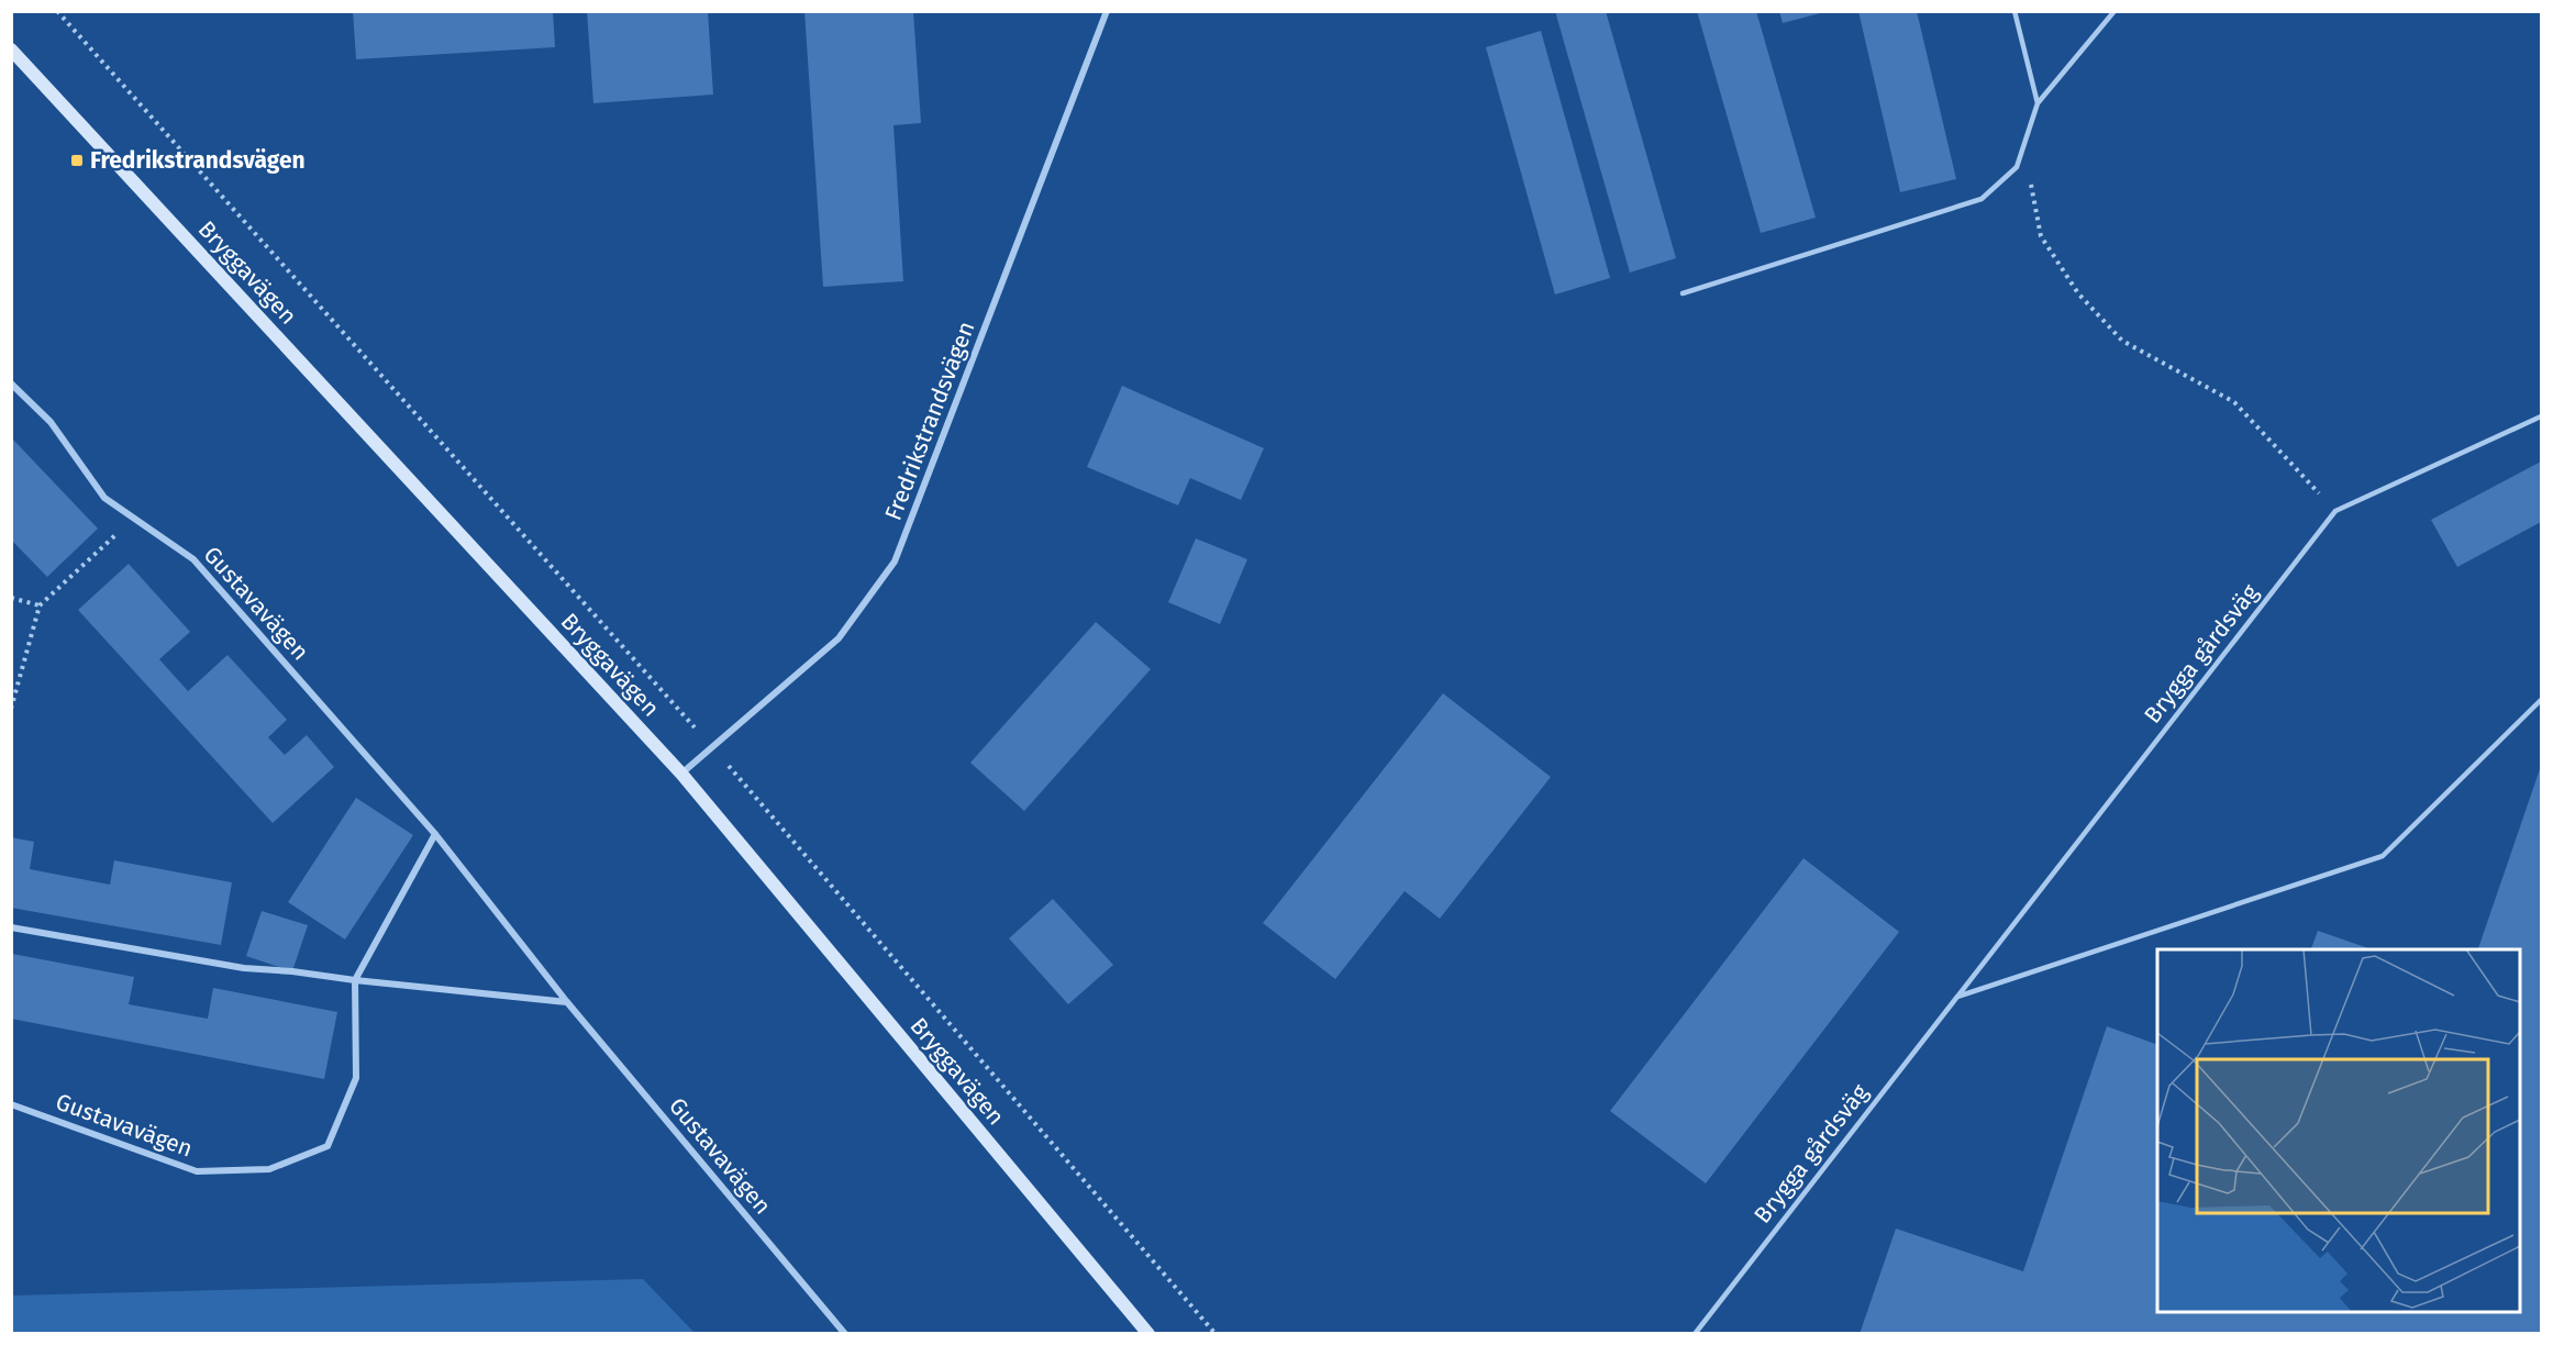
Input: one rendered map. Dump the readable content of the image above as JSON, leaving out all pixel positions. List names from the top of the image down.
{
  "streets": {
    "main road": ["Bryggavägen"],
    "street": ["Fredrikstrandsvägen", "Gustavavägen"],
    "lane": ["Brygga gårdsväg"]
  },
  "crossings": [
    ["Bryggavägen", "Fredrikstrandsvägen"]
  ],
  "places": {
    "transit": ["Fredrikstrandsvägen"]
  }
}
